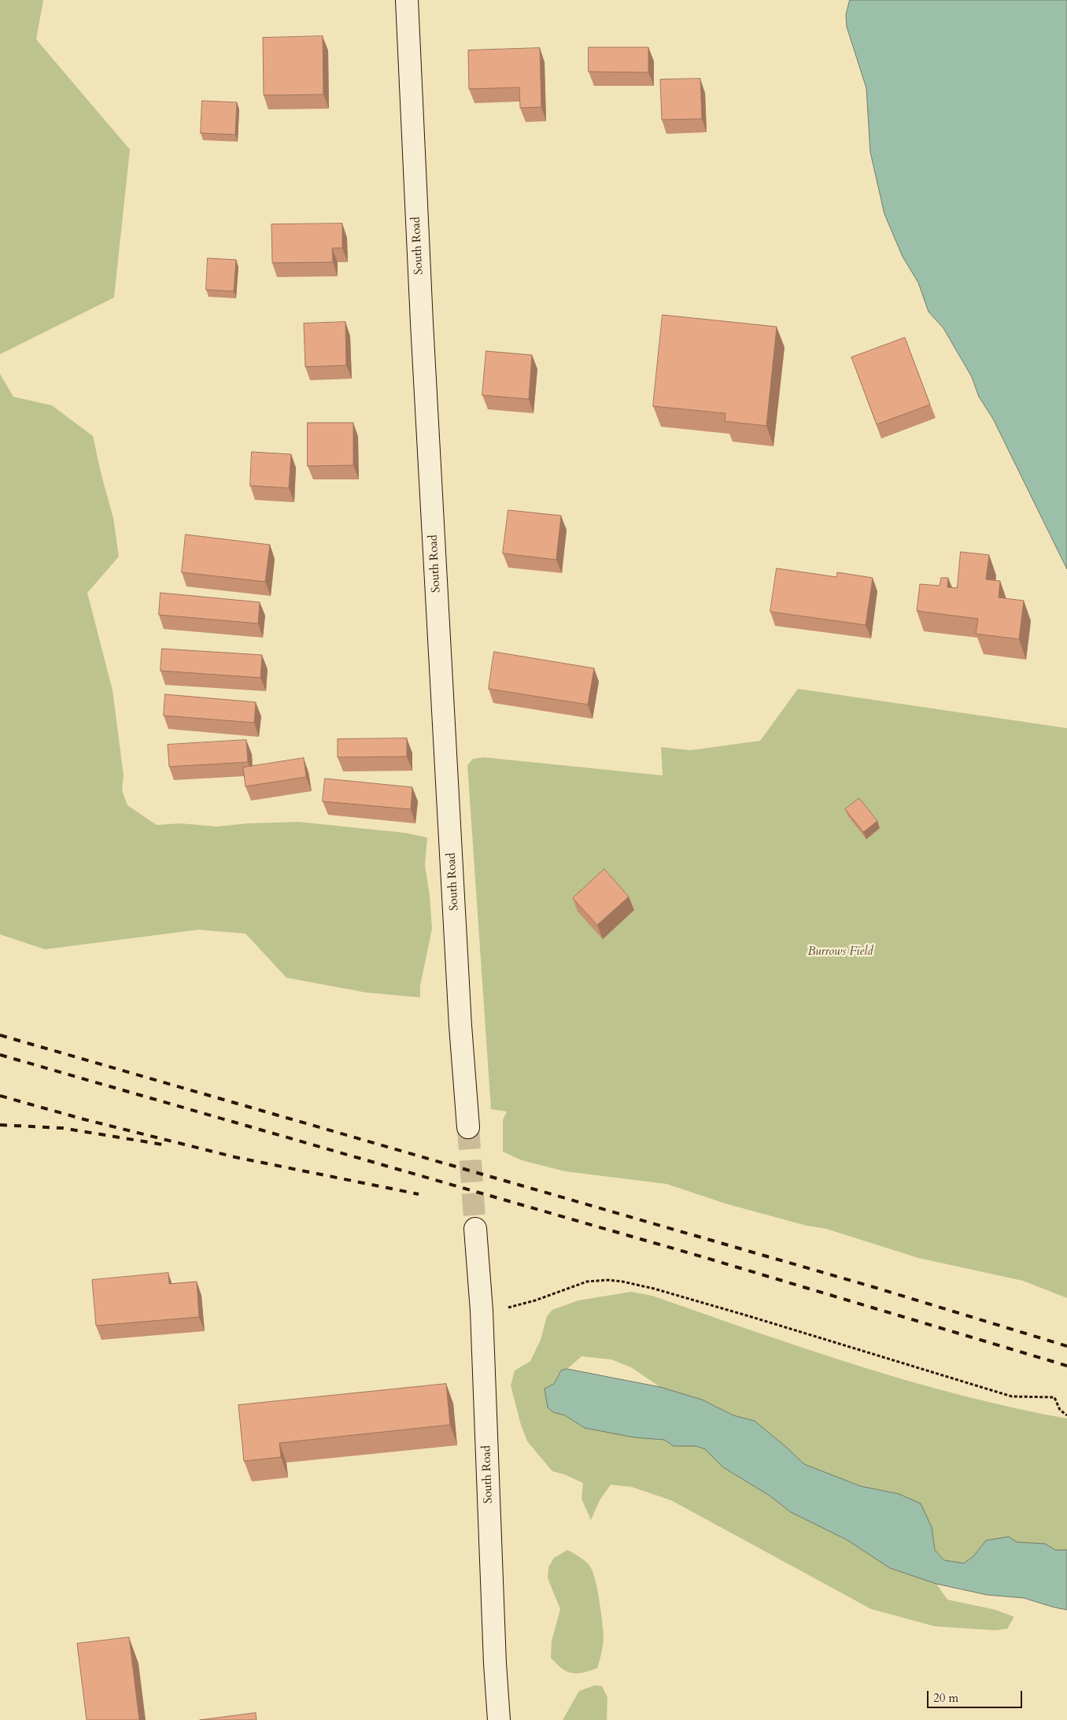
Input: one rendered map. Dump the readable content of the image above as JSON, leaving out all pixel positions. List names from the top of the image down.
{
  "streets": {
    "main road": ["South Road"]
  },
  "parks": ["Burrows Field"],
  "scale_bar": "20 m"
}
